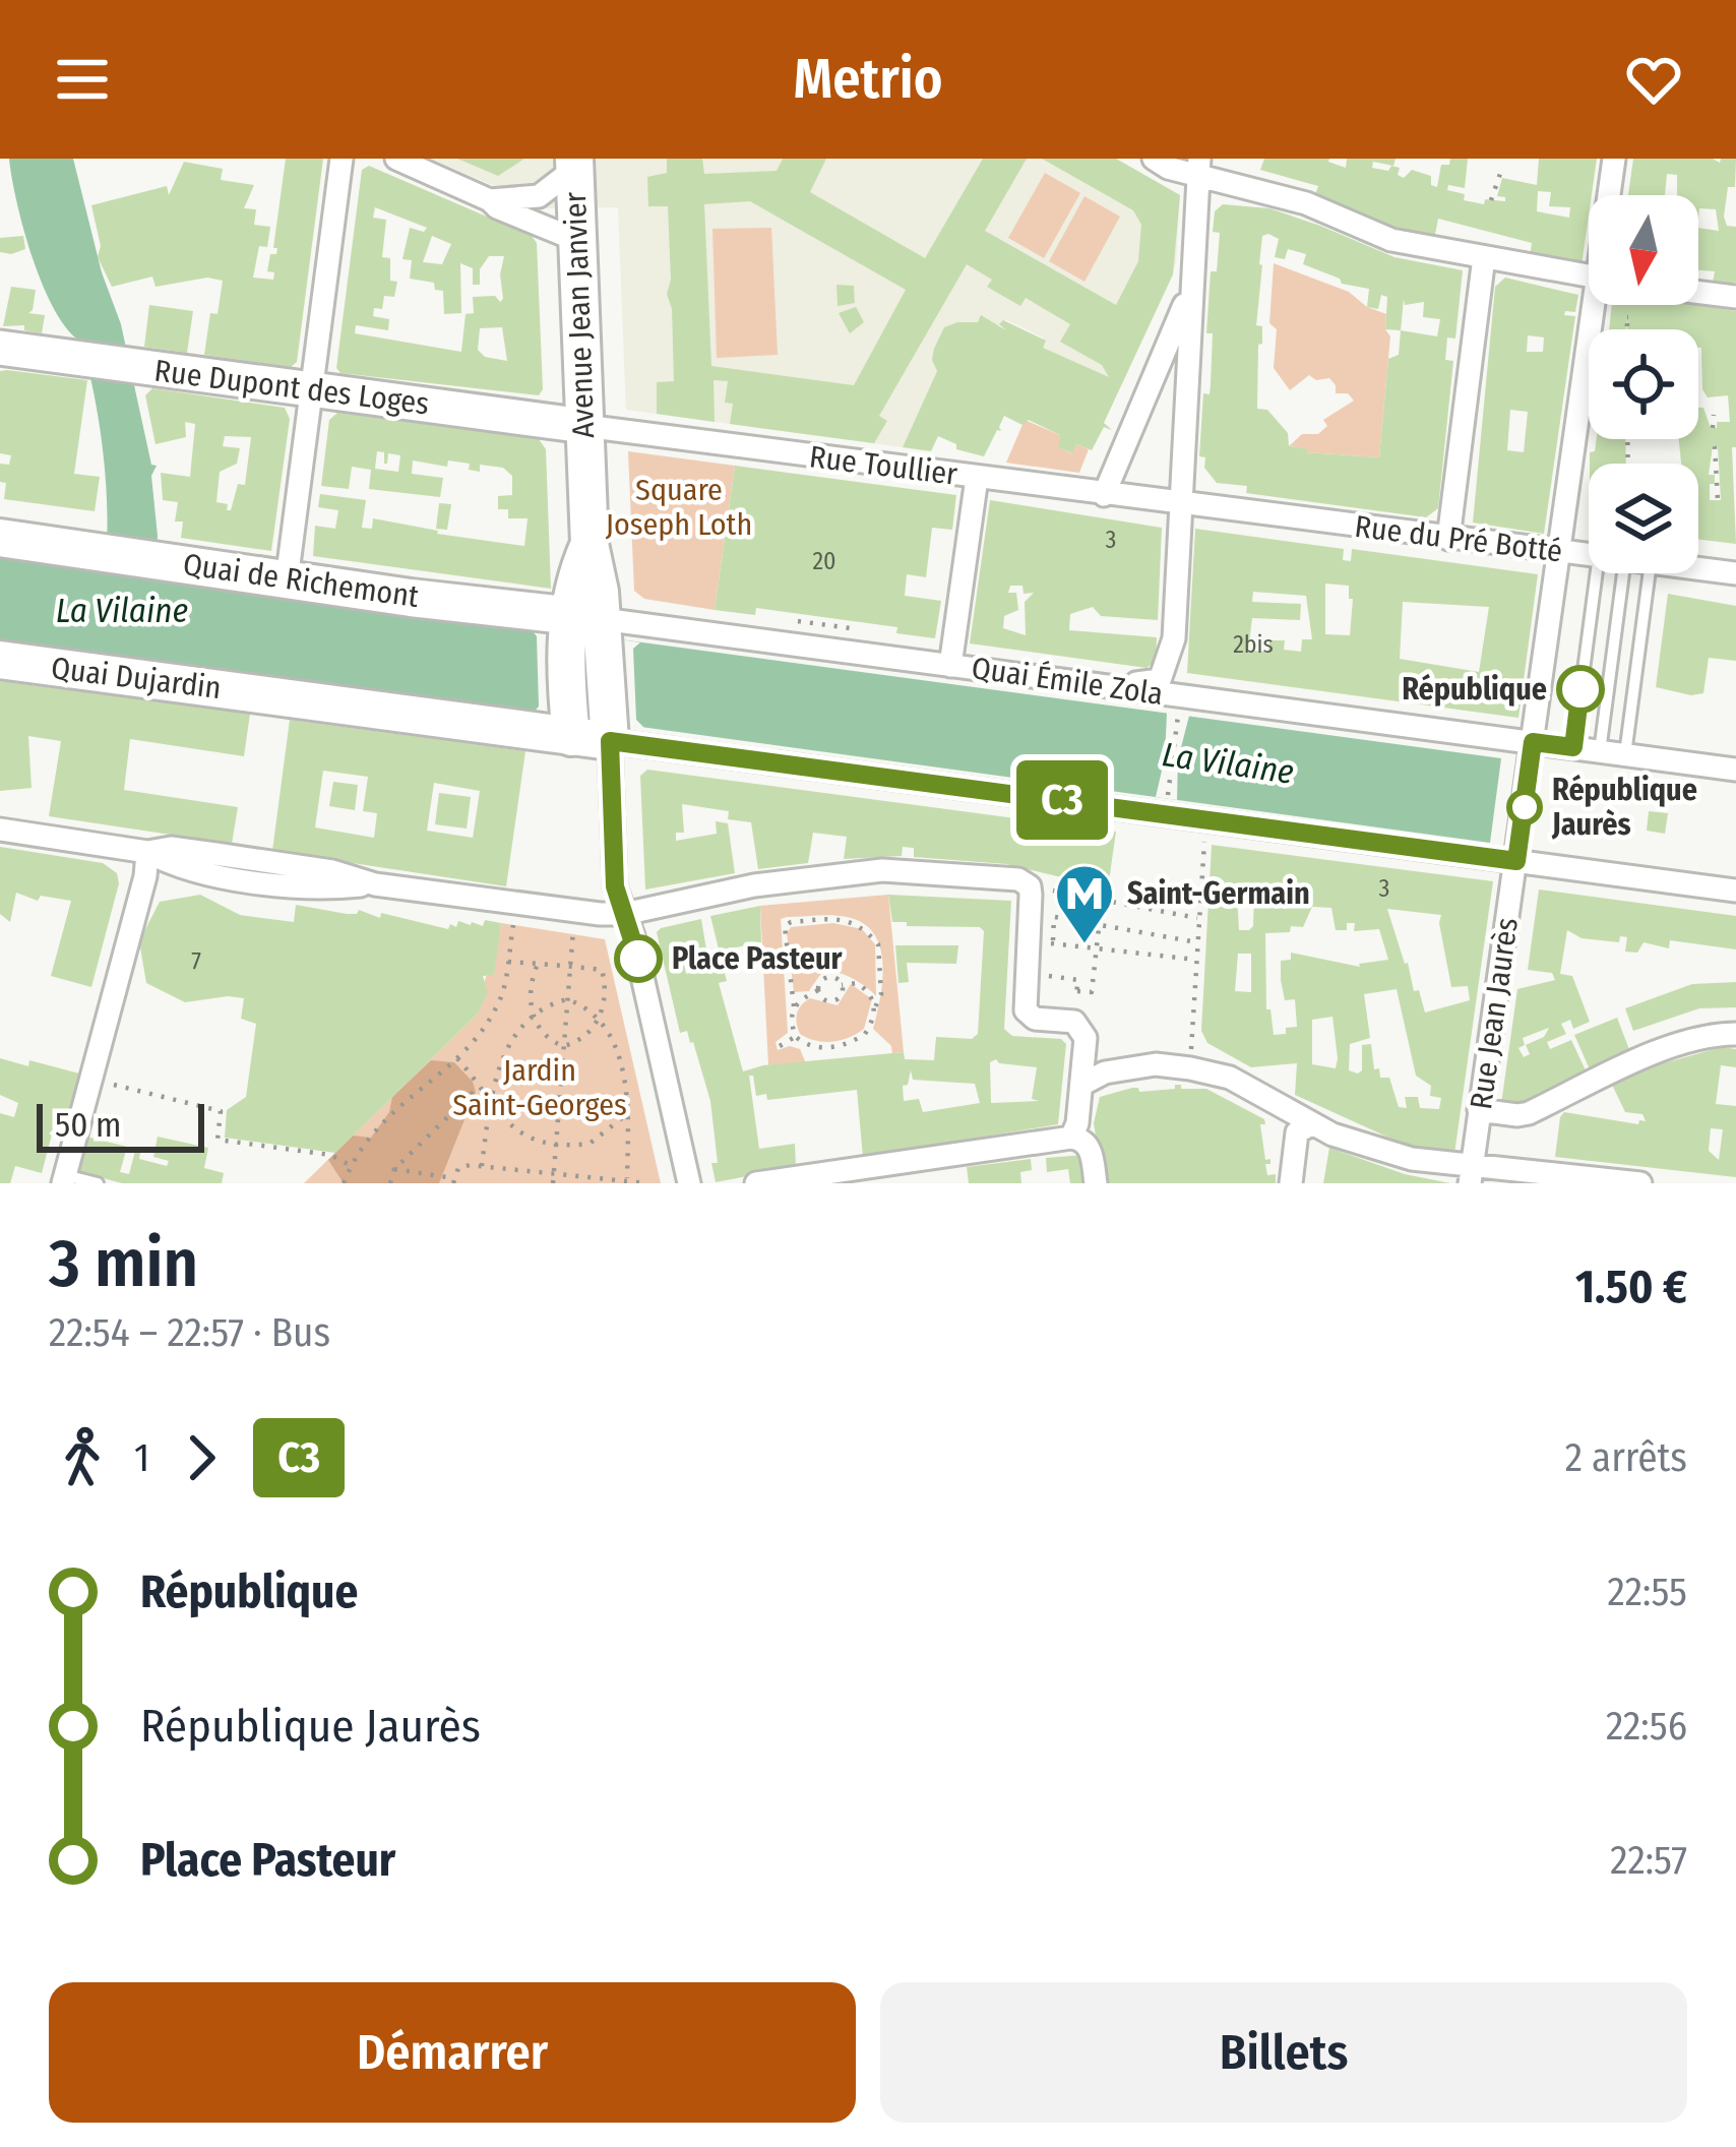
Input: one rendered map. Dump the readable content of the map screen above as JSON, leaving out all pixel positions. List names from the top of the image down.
{
  "streets": {
    "main road": ["Avenue Jean Janvier", "Quai de Richemont", "Quai Dujardin"],
    "street": [
      "Rue Dupont des Loges",
      "Rue Toullier",
      "Rue du Pré Botté",
      "Quai Émile Zola",
      "Rue Jean Jaurès"
    ]
  },
  "crossings": [
    ["Avenue Jean Janvier", "Rue Dupont des Loges"],
    ["Avenue Jean Janvier", "Rue Toullier"],
    ["Avenue Jean Janvier", "Quai de Richemont"],
    ["Avenue Jean Janvier", "Quai Émile Zola"],
    ["Rue Dupont des Loges", "Rue Toullier"],
    ["Rue Toullier", "Rue du Pré Botté"],
    ["Rue du Pré Botté", "Rue Jean Jaurès"],
    ["Quai de Richemont", "Quai Émile Zola"],
    ["Quai Émile Zola", "Rue Jean Jaurès"]
  ],
  "water": ["La Vilaine"],
  "parks": ["Square Joseph Loth", "Jardin Saint-Georges"],
  "places": {
    "other": ["République", "République Jaurès", "Place Pasteur"],
    "metro station": ["Saint-Germain"]
  },
  "lines": ["bus line C3"],
  "house_numbers": [
    "3",
    "20",
    "2bis",
    "3",
    "7"
  ],
  "scale_bar": "50 m",
  "north": "bottom",
  "page": {
    "header": "Metrio",
    "on_map": "C3",
    "scale": "50 m",
    "heading": ["3 min", "22:54 – 22:57 · Bus", "1.50 €"],
    "legs": ["1", "C3", "2 arrêts"],
    "list": [
      {
        "name": "République",
        "value": "22:55"
      },
      {
        "name": "République Jaurès",
        "value": "22:56"
      },
      {
        "name": "Place Pasteur",
        "value": "22:57"
      }
    ],
    "buttons": ["Démarrer", "Billets"]
  }
}
